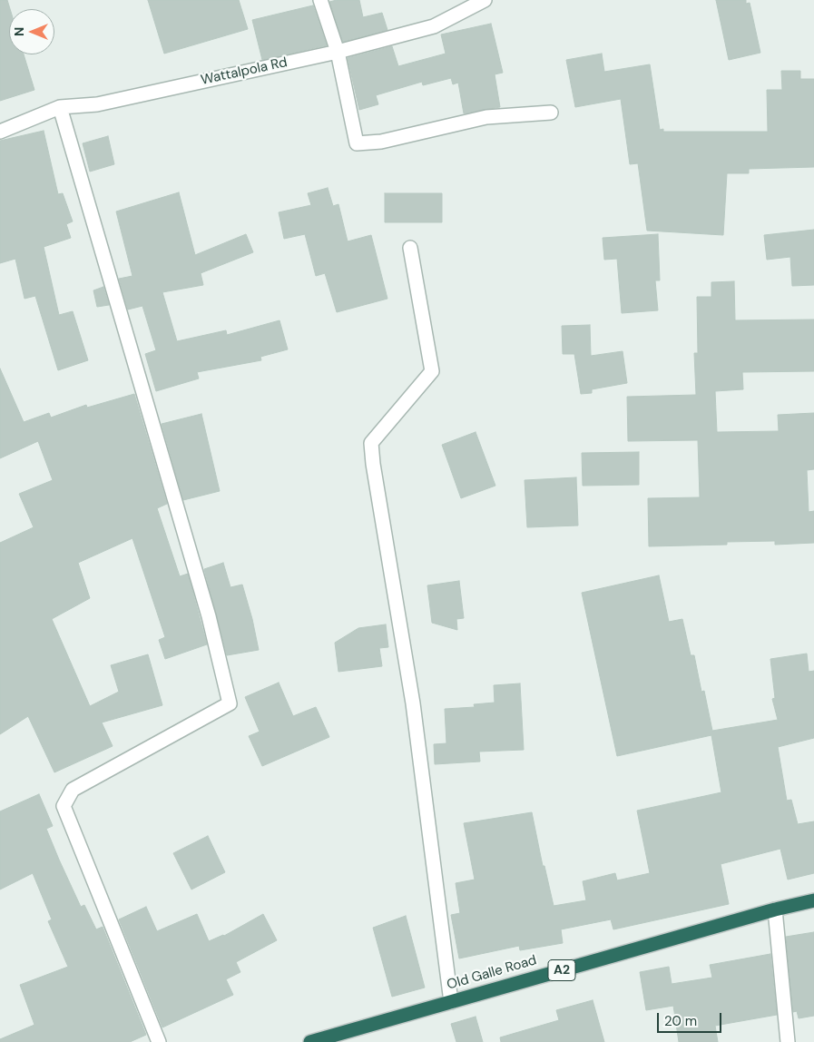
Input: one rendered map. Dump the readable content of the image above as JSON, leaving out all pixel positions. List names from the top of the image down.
{
  "streets": {
    "highway": ["A2", "Old Galle Road"],
    "street": ["Wattalpola Rd"]
  },
  "scale_bar": "20 m",
  "north": "left"
}
